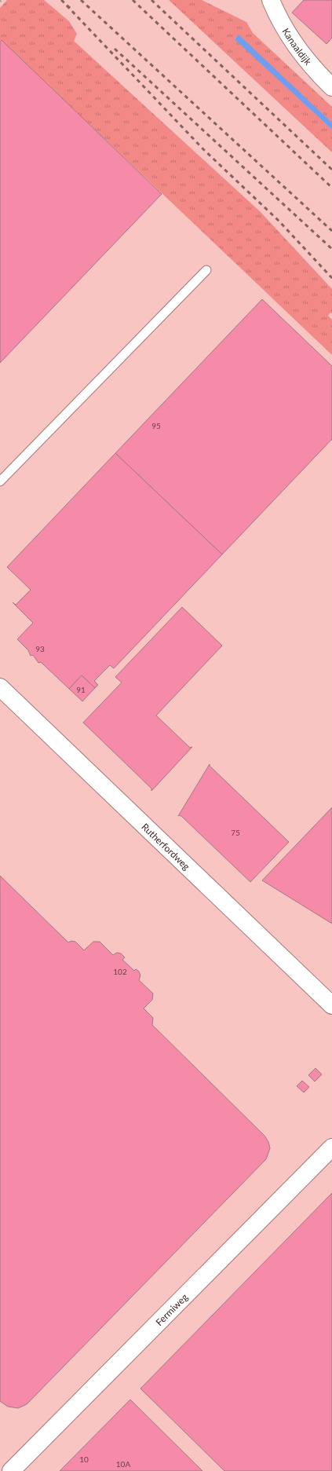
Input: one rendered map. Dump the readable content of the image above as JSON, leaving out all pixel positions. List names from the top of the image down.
{
  "streets": {
    "street": ["Kanaaldijk", "Rutherfordweg", "Fermiweg"]
  },
  "house_numbers": [
    "95",
    "93",
    "91",
    "75",
    "102",
    "10",
    "10A"
  ]
}
